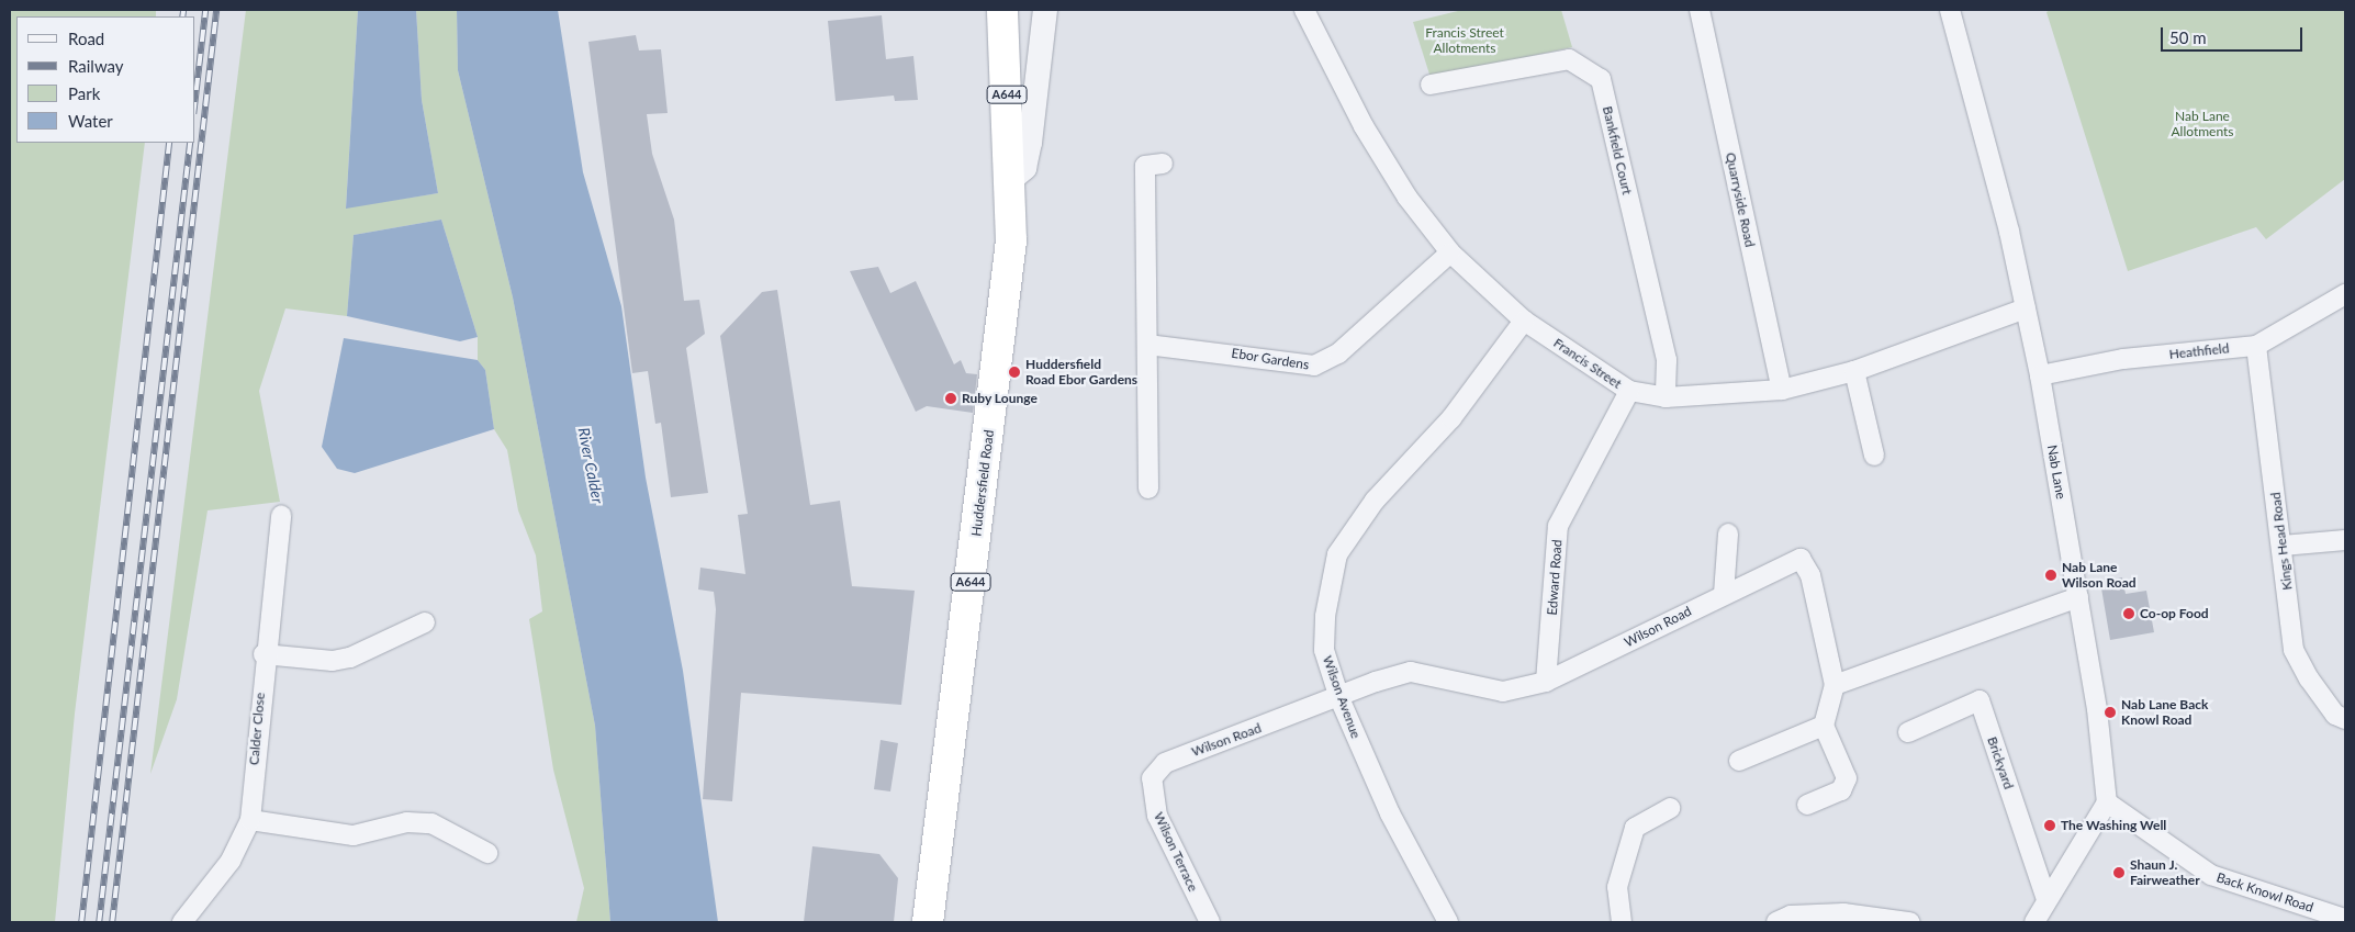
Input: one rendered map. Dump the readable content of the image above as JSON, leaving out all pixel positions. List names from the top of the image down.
{
  "streets": {
    "highway": ["A644", "Huddersfield Road"],
    "street": [
      "Bankfield Court",
      "Quarryside Road",
      "Heathfield",
      "Ebor Gardens",
      "Francis Street",
      "Nab Lane",
      "Kings Head Road",
      "Edward Road",
      "Wilson Road",
      "Wilson Avenue",
      "Calder Close",
      "Brickyard",
      "Wilson Terrace",
      "Back Knowl Road"
    ]
  },
  "crossings": [
    ["Bankfield Court", "Francis Street"],
    ["Quarryside Road", "Francis Street"],
    ["Heathfield", "Nab Lane"],
    ["Heathfield", "Kings Head Road"],
    ["Ebor Gardens", "Francis Street"],
    ["Francis Street", "Nab Lane"],
    ["Francis Street", "Edward Road"],
    ["Francis Street", "Wilson Avenue"],
    ["Nab Lane", "Back Knowl Road"],
    ["Edward Road", "Wilson Road"],
    ["Wilson Road", "Wilson Avenue"],
    ["Wilson Road", "Wilson Terrace"]
  ],
  "water": ["River Calder"],
  "parks": ["Francis Street Allotments", "Nab Lane Allotments"],
  "places": [
    "Huddersfield Road Ebor Gardens",
    "Ruby Lounge",
    "Nab Lane Wilson Road",
    "Co-op Food",
    "Nab Lane Back Knowl Road",
    "The Washing Well",
    "Shaun J. Fairweather"
  ],
  "legend": [
    "Road",
    "Railway",
    "Park",
    "Water"
  ],
  "scale_bar": "50 m"
}
